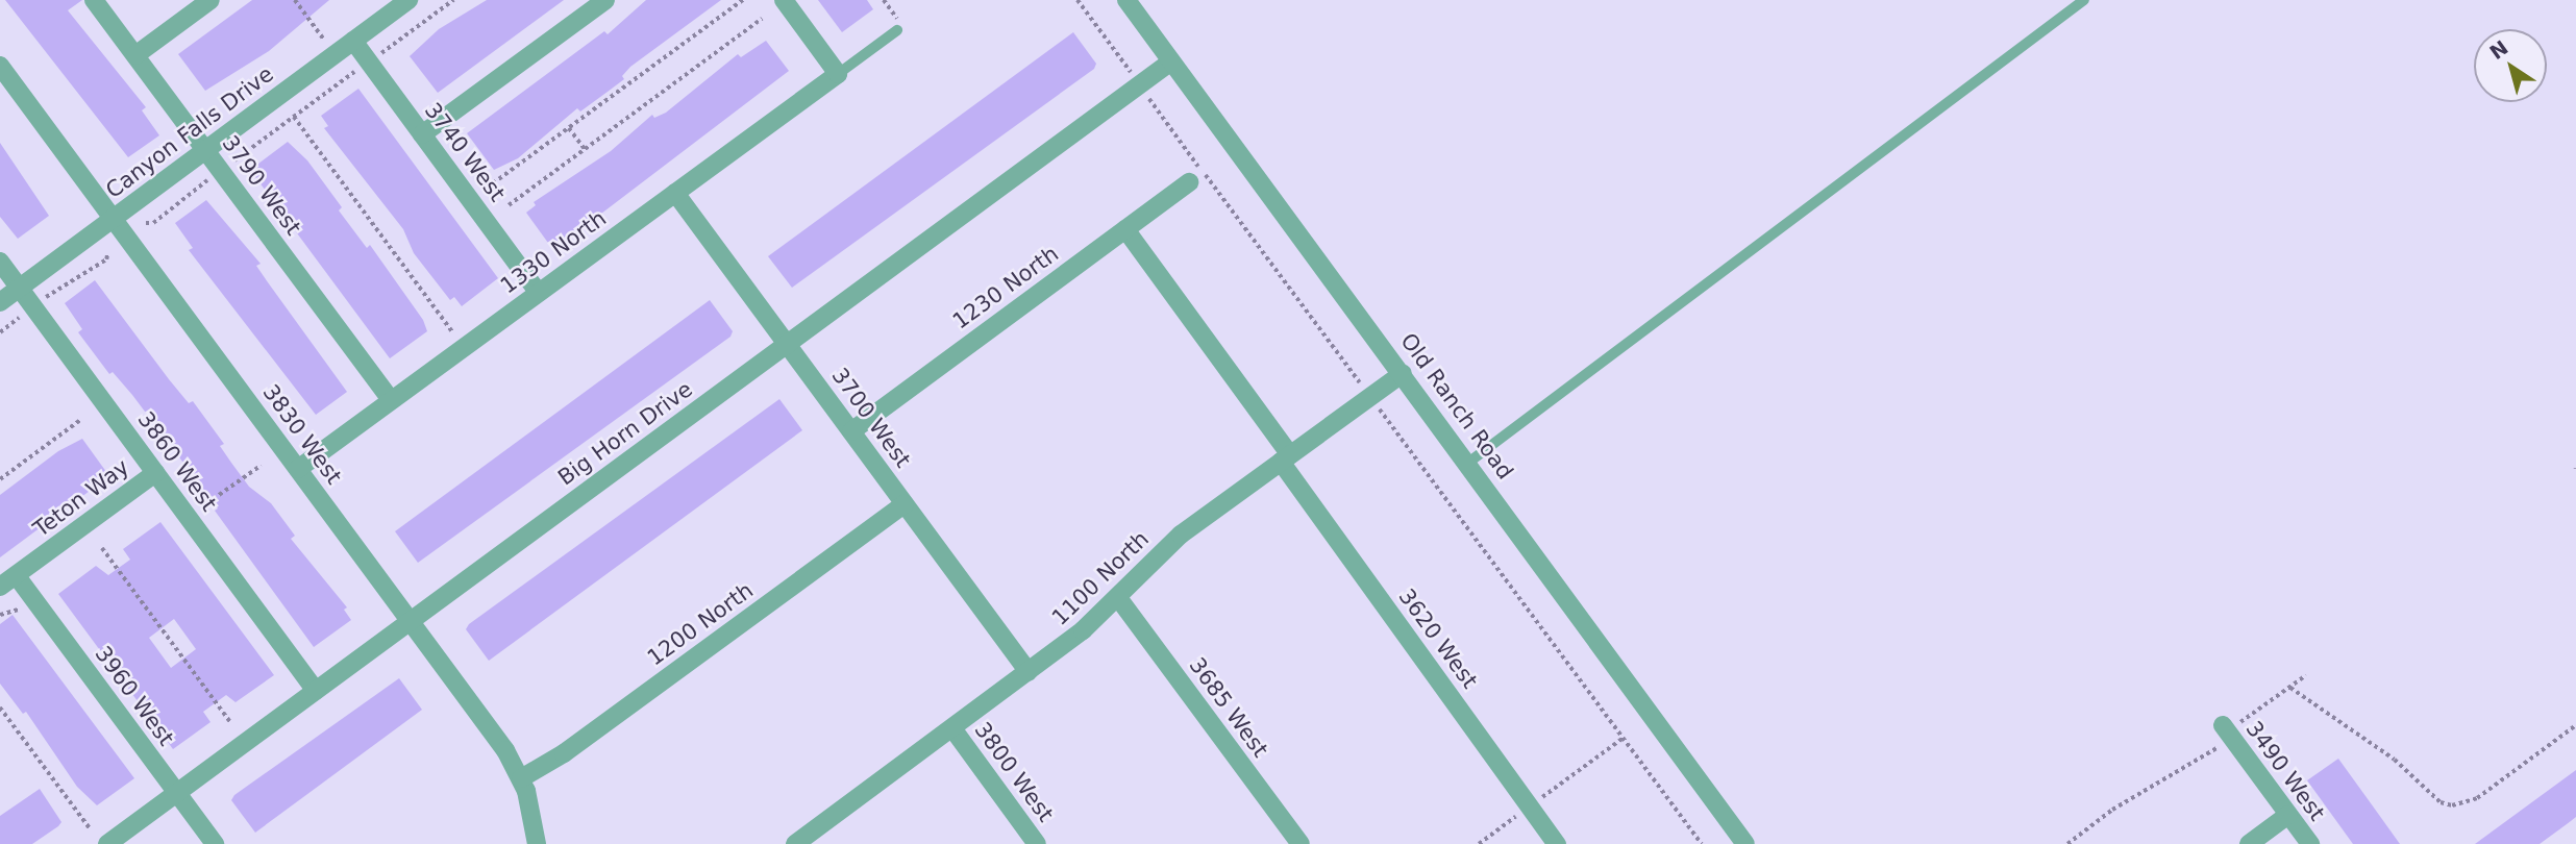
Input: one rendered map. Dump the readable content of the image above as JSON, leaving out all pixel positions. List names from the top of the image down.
{
  "streets": {
    "street": [
      "Canyon Falls Drive",
      "3740 West",
      "3790 West",
      "1330 North",
      "1230 North",
      "Old Ranch Road",
      "3700 West",
      "Big Horn Drive",
      "3830 West",
      "3860 West",
      "Teton Way",
      "1100 North",
      "1200 North",
      "3620 West",
      "3960 West",
      "3685 West",
      "3490 West",
      "3800 West"
    ]
  },
  "crossings": [
    ["Canyon Falls Drive", "3740 West"],
    ["Canyon Falls Drive", "3790 West"],
    ["Canyon Falls Drive", "3830 West"],
    ["Canyon Falls Drive", "3860 West"],
    ["3740 West", "1330 North"],
    ["3790 West", "1330 North"],
    ["1330 North", "3700 West"],
    ["1330 North", "3830 West"],
    ["1230 North", "3700 West"],
    ["1230 North", "3620 West"],
    ["Old Ranch Road", "Big Horn Drive"],
    ["Old Ranch Road", "1100 North"],
    ["3700 West", "Big Horn Drive"],
    ["3700 West", "1100 North"],
    ["3700 West", "1200 North"],
    ["Big Horn Drive", "3830 West"],
    ["Big Horn Drive", "3860 West"],
    ["Big Horn Drive", "3960 West"],
    ["3830 West", "1200 North"],
    ["3860 West", "Teton Way"],
    ["Teton Way", "3960 West"],
    ["1100 North", "3620 West"],
    ["1100 North", "3685 West"],
    ["1100 North", "3800 West"]
  ],
  "north": "top left"
}
